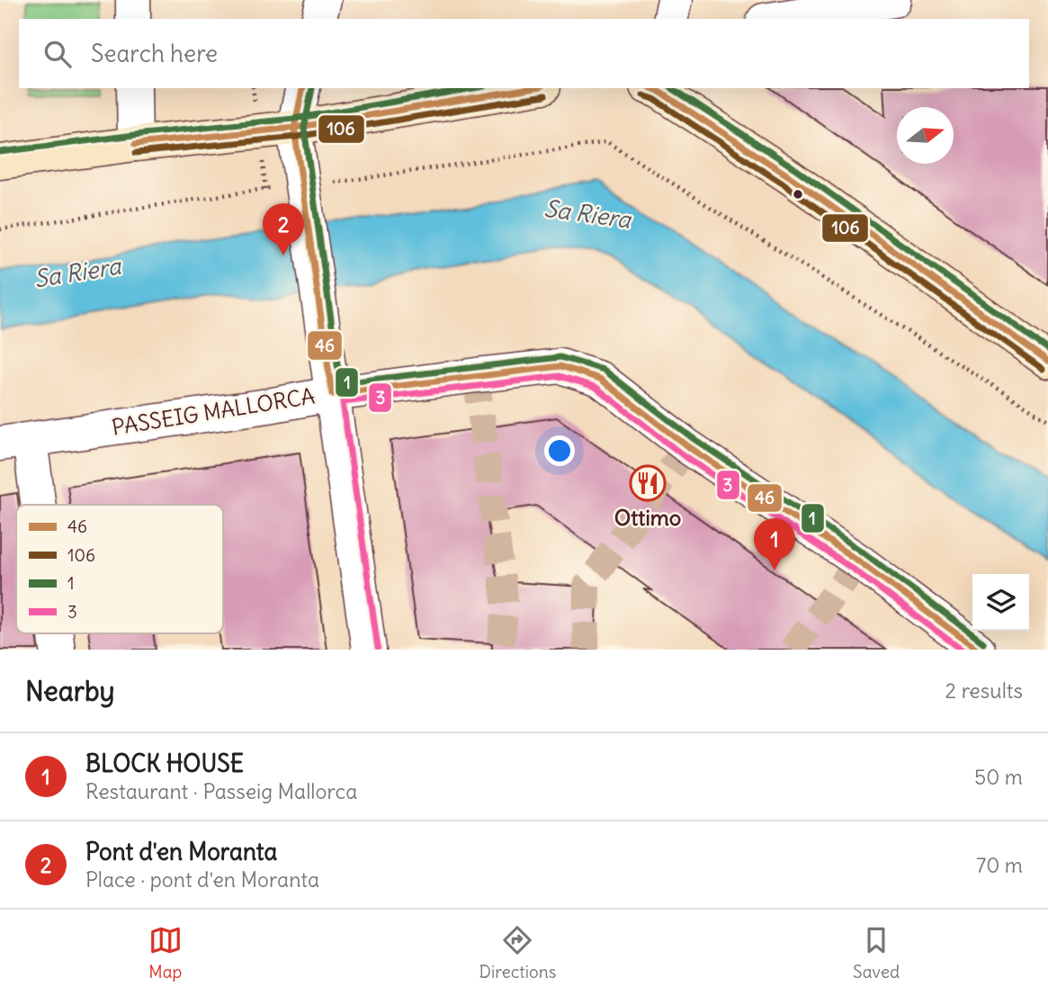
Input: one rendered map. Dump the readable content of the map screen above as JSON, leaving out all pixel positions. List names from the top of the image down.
{
  "streets": {
    "street": ["PASSEIG MALLORCA"]
  },
  "water": ["Sa Riera"],
  "places": {
    "restaurant": ["Ottimo"]
  },
  "lines": [
    "transit line 46",
    "transit line 1",
    "transit line 106",
    "transit line 3"
  ],
  "legend": [
    "46",
    "106",
    "1",
    "3"
  ],
  "north": "right",
  "page": {
    "search": "Search here",
    "pins": ["2", "1"],
    "heading": ["Nearby", "2 results"],
    "list": [
      {
        "mark": "1",
        "name": "BLOCK HOUSE",
        "note": "Restaurant · Passeig Mallorca",
        "value": "50 m"
      },
      {
        "mark": "2",
        "name": "Pont d'en Moranta",
        "note": "Place · pont d'en Moranta",
        "value": "70 m"
      }
    ],
    "nav": ["Map", "Directions", "Saved"]
  }
}
